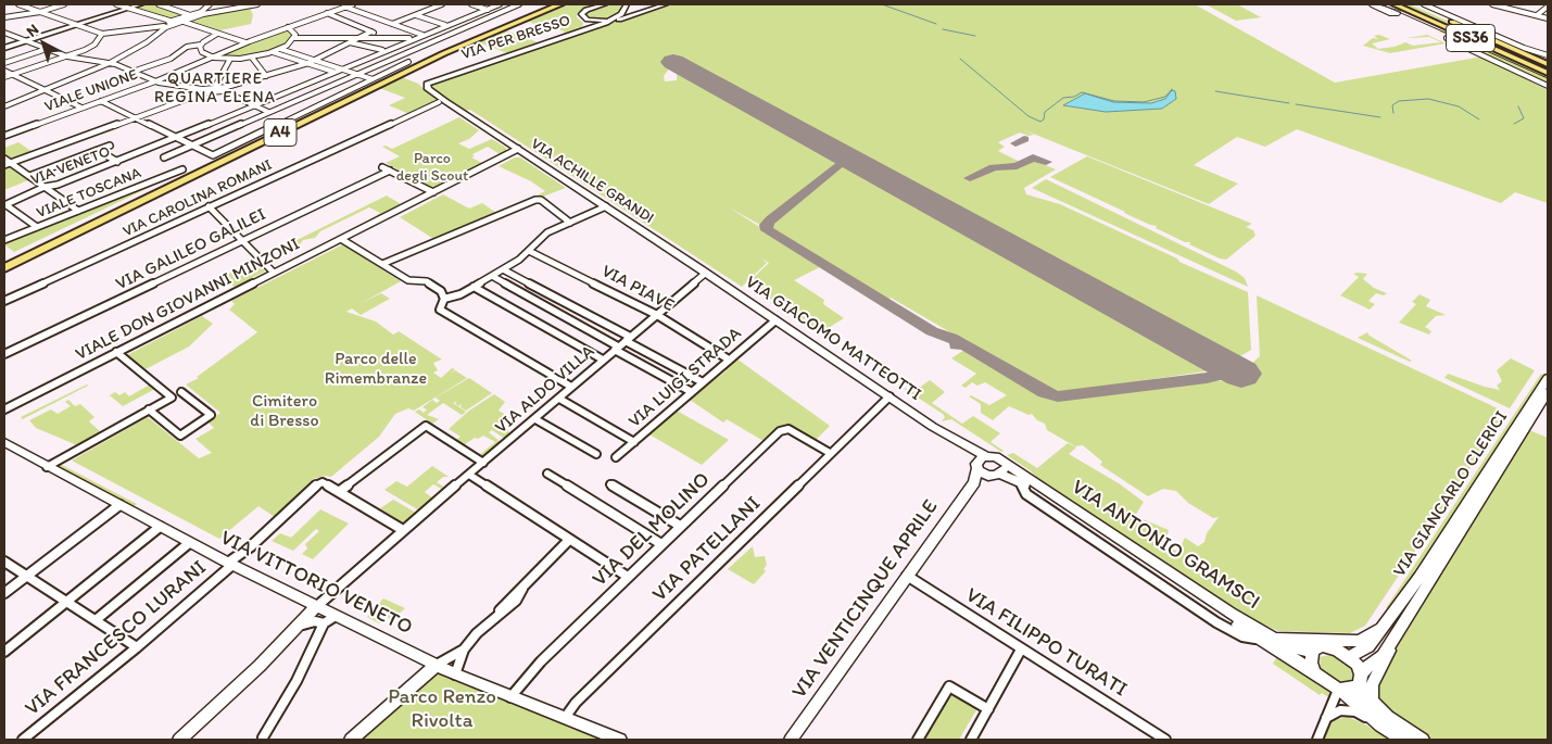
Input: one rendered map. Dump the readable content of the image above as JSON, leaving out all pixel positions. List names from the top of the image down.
{
  "streets": {
    "highway": ["A4"],
    "main road": ["SS36"],
    "street": [
      "VIA PER BRESSO",
      "VIALE UNIONE",
      "VIA VENETO",
      "VIA ACHILLE GRANDI",
      "VIALE TOSCANA",
      "VIA CAROLINA ROMANI",
      "VIA GALILEO GALILEI",
      "VIA PIAVE",
      "VIALE DON GIOVANNI MINZONI",
      "VIA GIACOMO MATTEOTTI",
      "VIA LUIGI STRADA",
      "VIA ALDO VILLA",
      "VIA GIANCARLO CLERICI",
      "VIA DEL MOLINO",
      "VIA ANTONIO GRAMSCI",
      "VIA PATELLANI",
      "VIA VITTORIO VENETO",
      "VIA VENTICINQUE APRILE",
      "VIA FRANCESCO LURANI",
      "VIA FILIPPO TURATI"
    ]
  },
  "crossings": [
    ["VIA PER BRESSO", "VIA ACHILLE GRANDI"],
    ["VIA PER BRESSO", "VIA CAROLINA ROMANI"],
    ["VIA ACHILLE GRANDI", "VIA CAROLINA ROMANI"],
    ["VIA ACHILLE GRANDI", "VIALE DON GIOVANNI MINZONI"],
    ["VIA ACHILLE GRANDI", "VIA GIACOMO MATTEOTTI"],
    ["VIA ACHILLE GRANDI", "VIA ALDO VILLA"],
    ["VIA PIAVE", "VIA LUIGI STRADA"],
    ["VIA PIAVE", "VIA ALDO VILLA"],
    ["VIA GIACOMO MATTEOTTI", "VIA LUIGI STRADA"],
    ["VIA GIACOMO MATTEOTTI", "VIA ALDO VILLA"],
    ["VIA GIACOMO MATTEOTTI", "VIA ANTONIO GRAMSCI"],
    ["VIA GIACOMO MATTEOTTI", "VIA PATELLANI"],
    ["VIA GIACOMO MATTEOTTI", "VIA VENTICINQUE APRILE"],
    ["VIA ALDO VILLA", "VIA VITTORIO VENETO"],
    ["VIA GIANCARLO CLERICI", "VIA ANTONIO GRAMSCI"],
    ["VIA DEL MOLINO", "VIA PATELLANI"],
    ["VIA DEL MOLINO", "VIA VITTORIO VENETO"],
    ["VIA ANTONIO GRAMSCI", "VIA VENTICINQUE APRILE"],
    ["VIA PATELLANI", "VIA VITTORIO VENETO"],
    ["VIA VITTORIO VENETO", "VIA FRANCESCO LURANI"],
    ["VIA VENTICINQUE APRILE", "VIA FILIPPO TURATI"]
  ],
  "districts": ["QUARTIERE REGINA ELENA"],
  "parks": [
    "Parco degli Scout",
    "Parco delle Rimembranze",
    "Cimitero di Bresso",
    "Parco Renzo Rivolta"
  ],
  "north": "top left"
}
